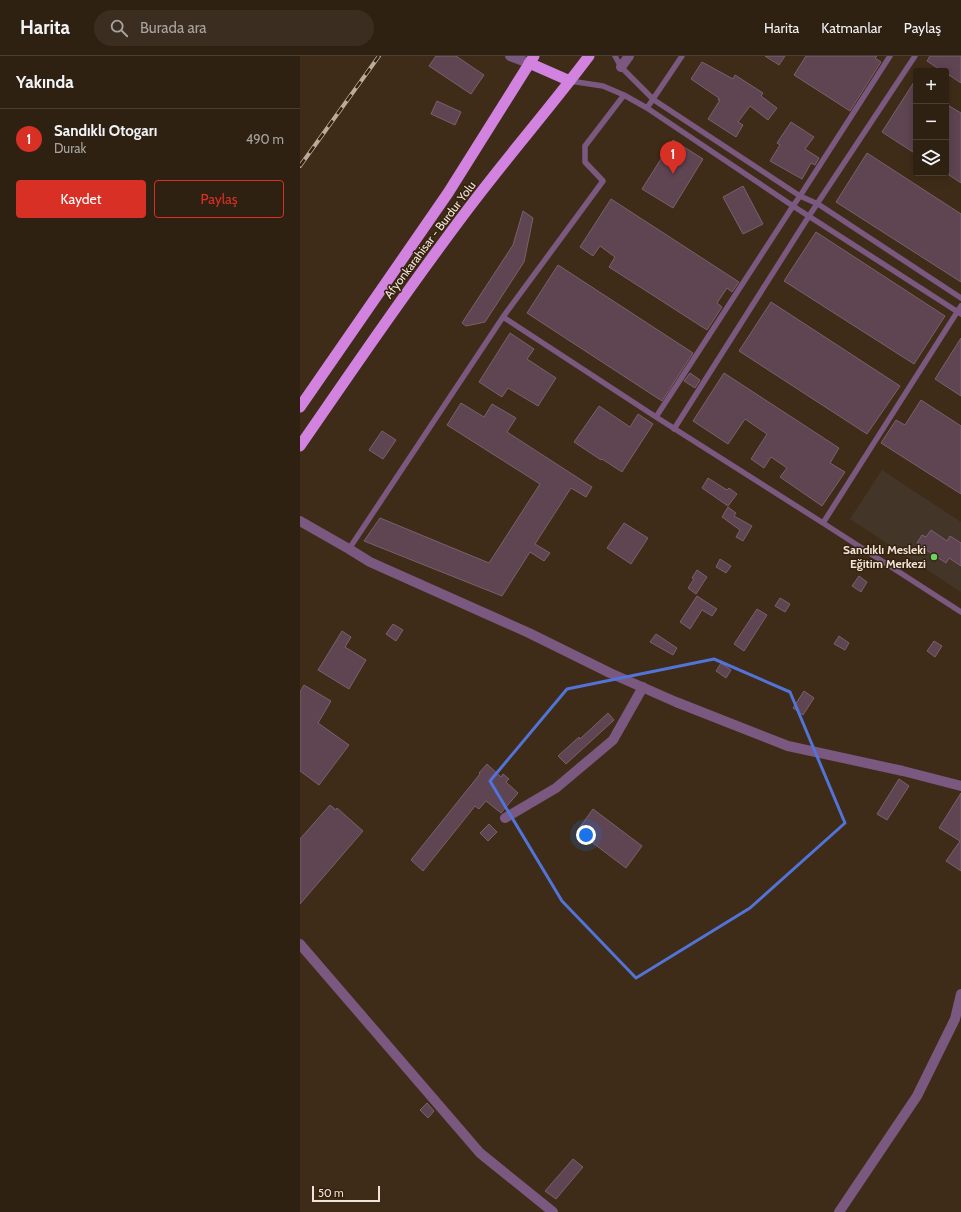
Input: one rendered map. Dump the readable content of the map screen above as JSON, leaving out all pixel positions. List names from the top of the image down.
{
  "streets": {
    "highway": ["Afyonkarahisar - Burdur Yolu"]
  },
  "places": ["Sandıklı Mesleki Eğitim Merkezi"],
  "scale_bar": "50 m",
  "page": {
    "header": "Harita",
    "search": "Burada ara",
    "nav": ["Harita", "Katmanlar", "Paylaş"],
    "heading": "Yakında",
    "map_buttons": ["+", "−"],
    "list": [
      {
        "mark": "1",
        "name": "Sandıklı Otogarı",
        "note": "Durak",
        "value": "490 m"
      }
    ],
    "pins": "1",
    "buttons": ["Kaydet", "Paylaş"],
    "scale": "50 m"
  }
}
